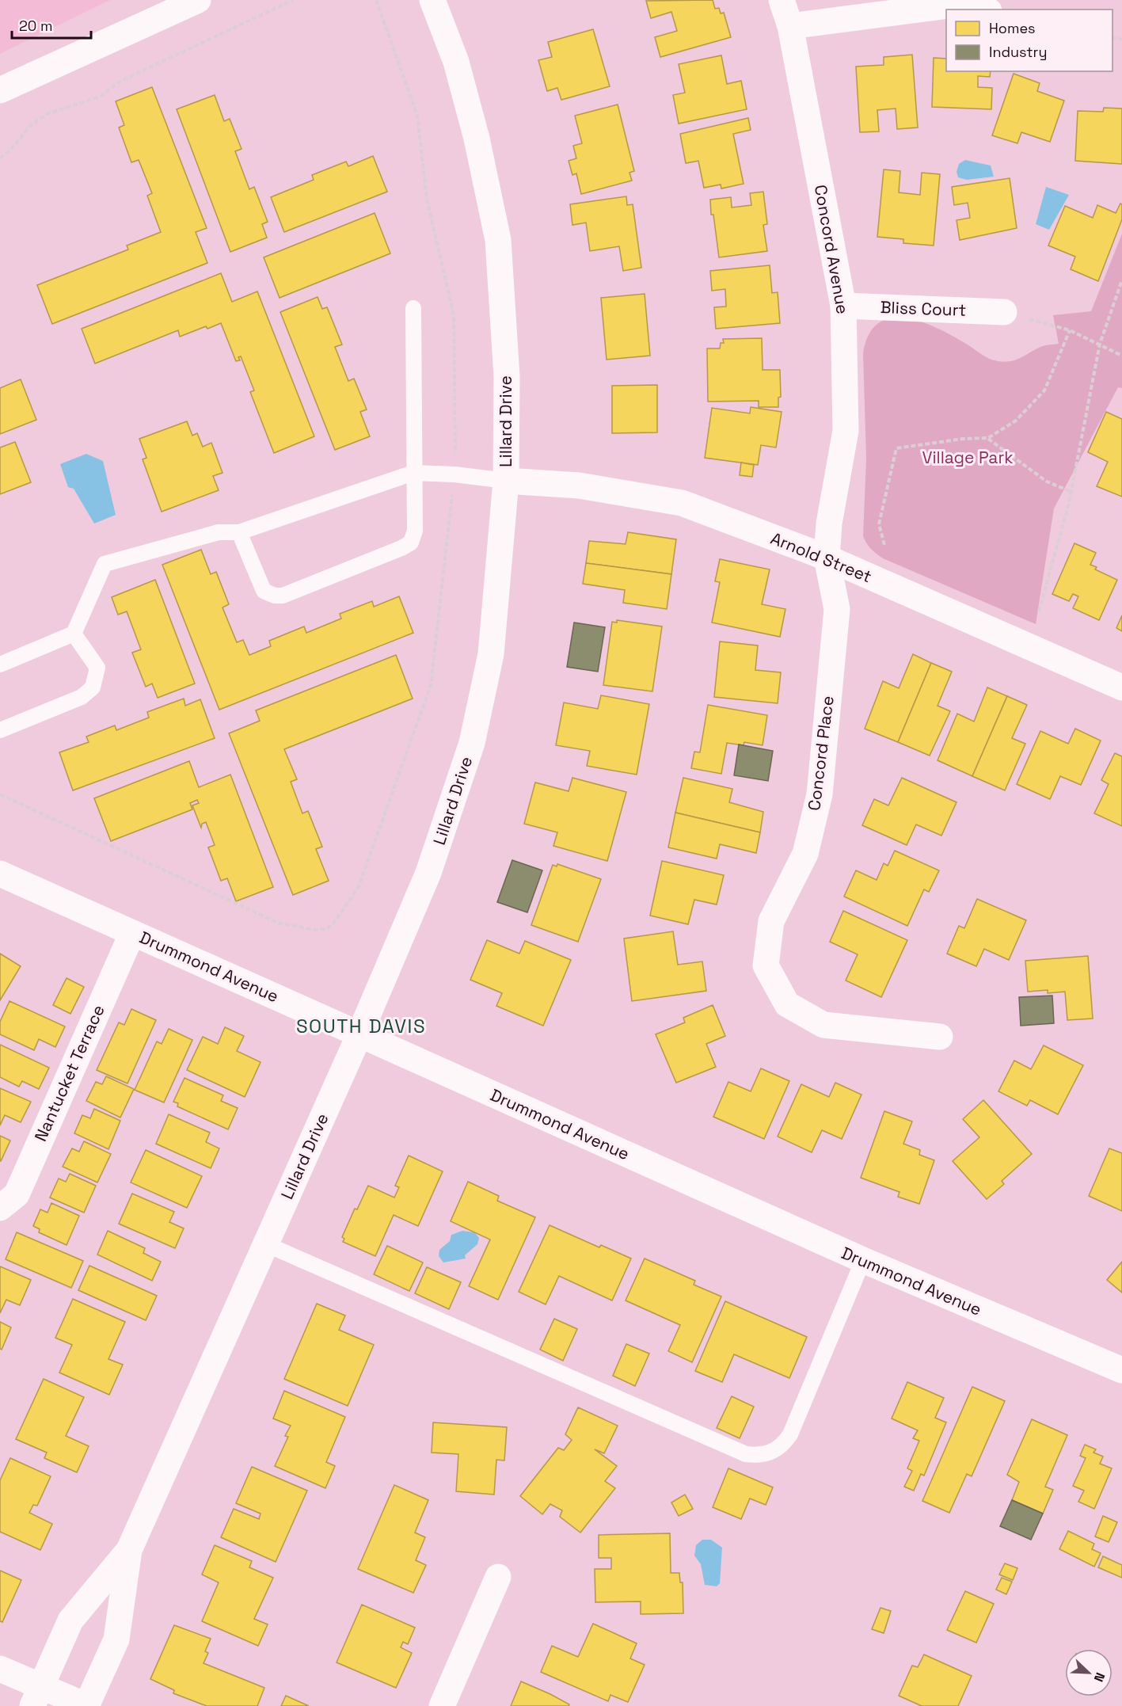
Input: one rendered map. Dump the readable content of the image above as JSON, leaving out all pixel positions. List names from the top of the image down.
{
  "streets": {
    "street": [
      "Concord Avenue",
      "Bliss Court",
      "Lillard Drive",
      "Arnold Street",
      "Concord Place",
      "Drummond Avenue",
      "Nantucket Terrace"
    ]
  },
  "crossings": [
    ["Concord Avenue", "Bliss Court"],
    ["Concord Avenue", "Arnold Street"],
    ["Concord Avenue", "Concord Place"],
    ["Lillard Drive", "Arnold Street"],
    ["Lillard Drive", "Drummond Avenue"],
    ["Arnold Street", "Concord Place"],
    ["Drummond Avenue", "Nantucket Terrace"]
  ],
  "districts": ["SOUTH DAVIS"],
  "parks": ["Village Park"],
  "legend": ["Homes", "Industry"],
  "scale_bar": "20 m",
  "north": "bottom right"
}
